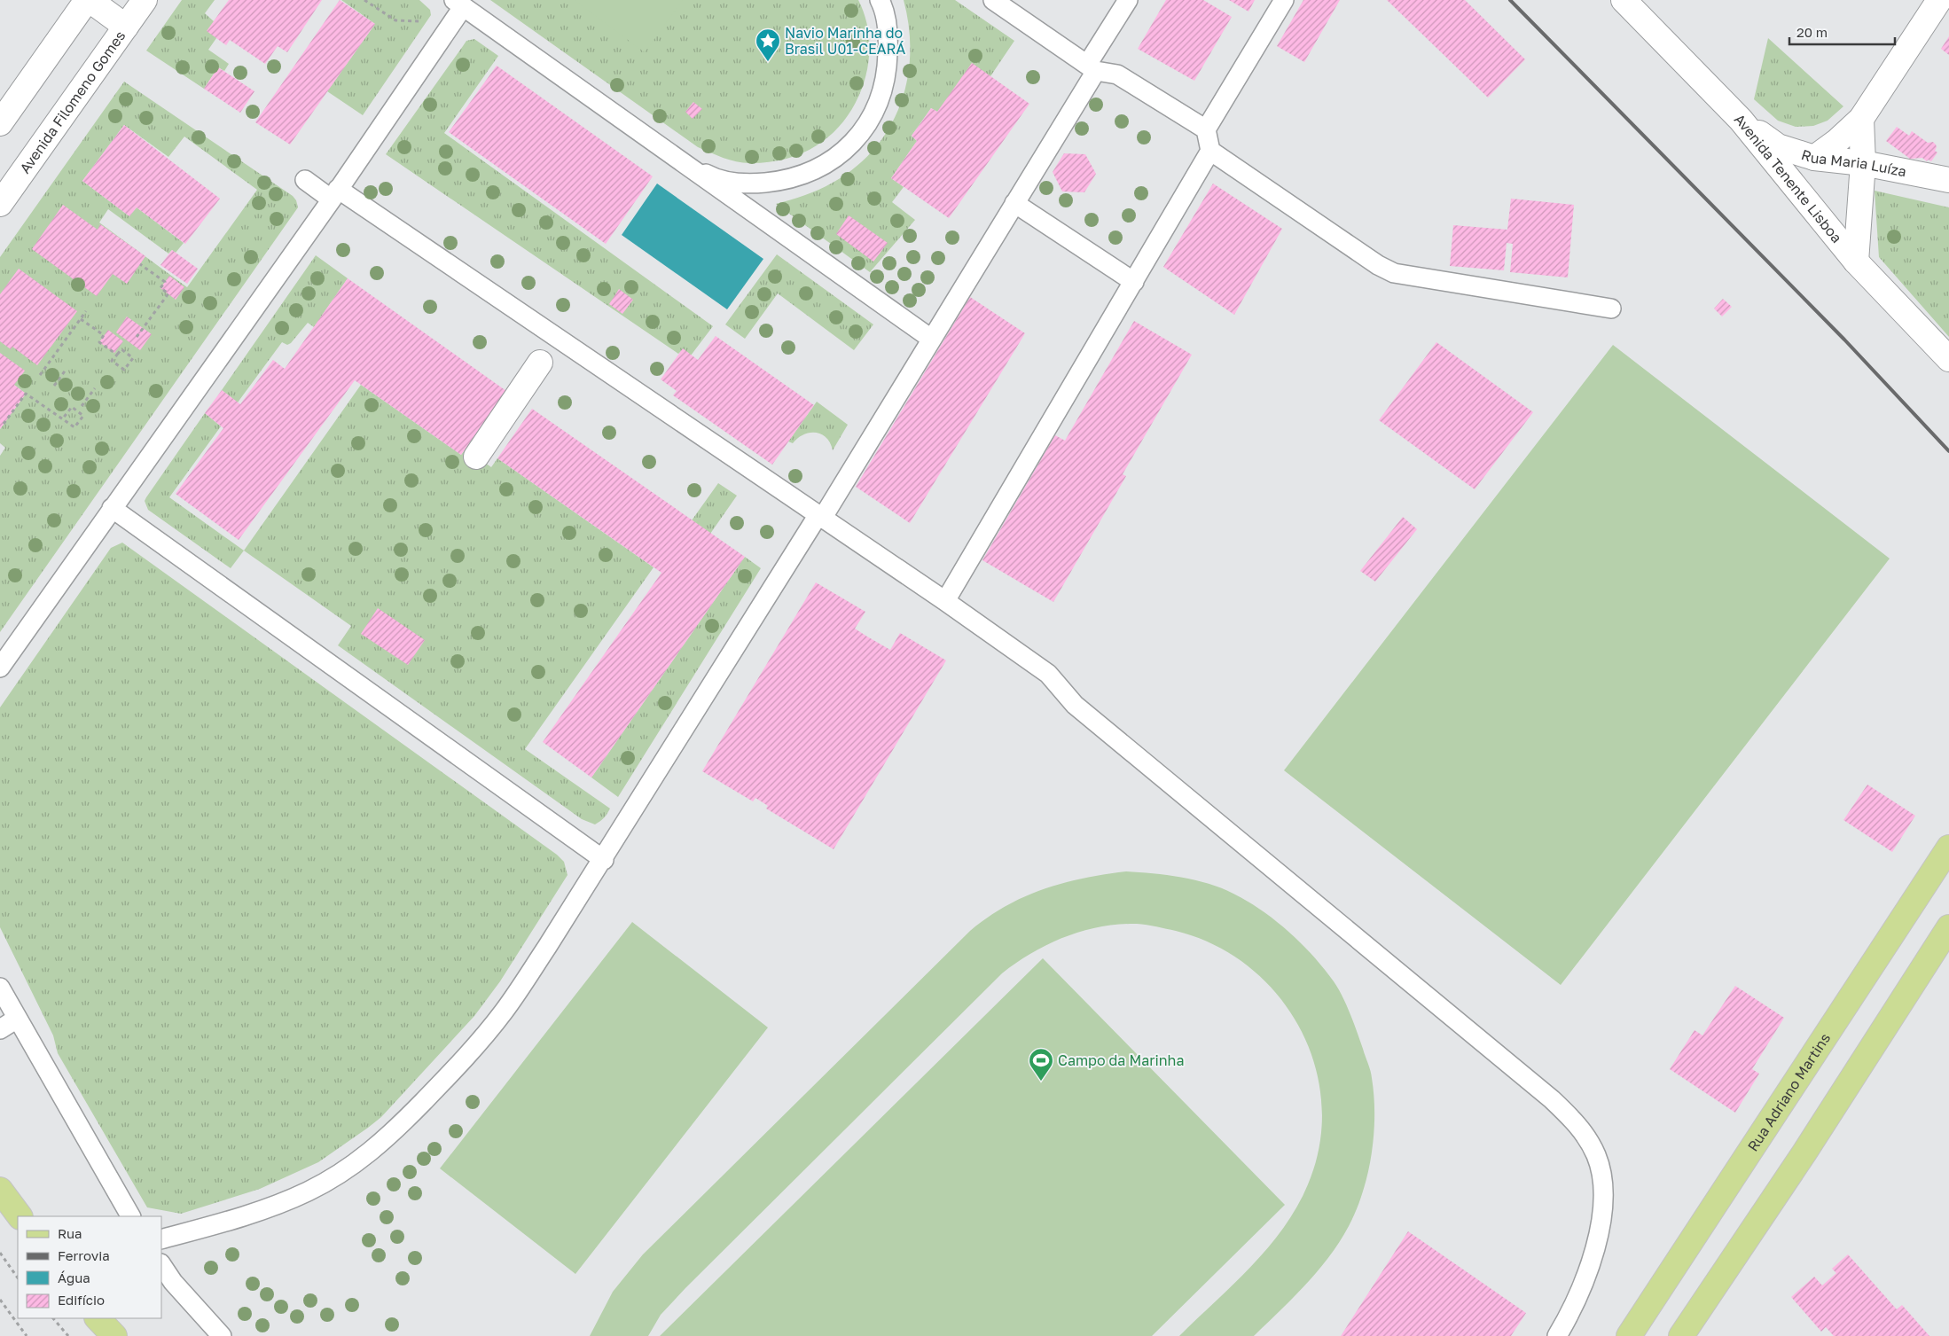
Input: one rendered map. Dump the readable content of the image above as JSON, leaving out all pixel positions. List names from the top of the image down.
{
  "streets": {
    "main road": ["Rua Adriano Martins"],
    "street": ["Avenida Filomeno Gomes", "Rua Maria Luíza", "Avenida Tenente Lisboa"]
  },
  "crossings": [
    ["Rua Maria Luíza", "Avenida Tenente Lisboa"]
  ],
  "places": {
    "place": ["Navio Marinha do Brasil U01-CEARÁ"],
    "sports": ["Campo da Marinha"]
  },
  "legend": [
    "Rua",
    "Ferrovia",
    "Água",
    "Edifício"
  ],
  "scale_bar": "20 m"
}
